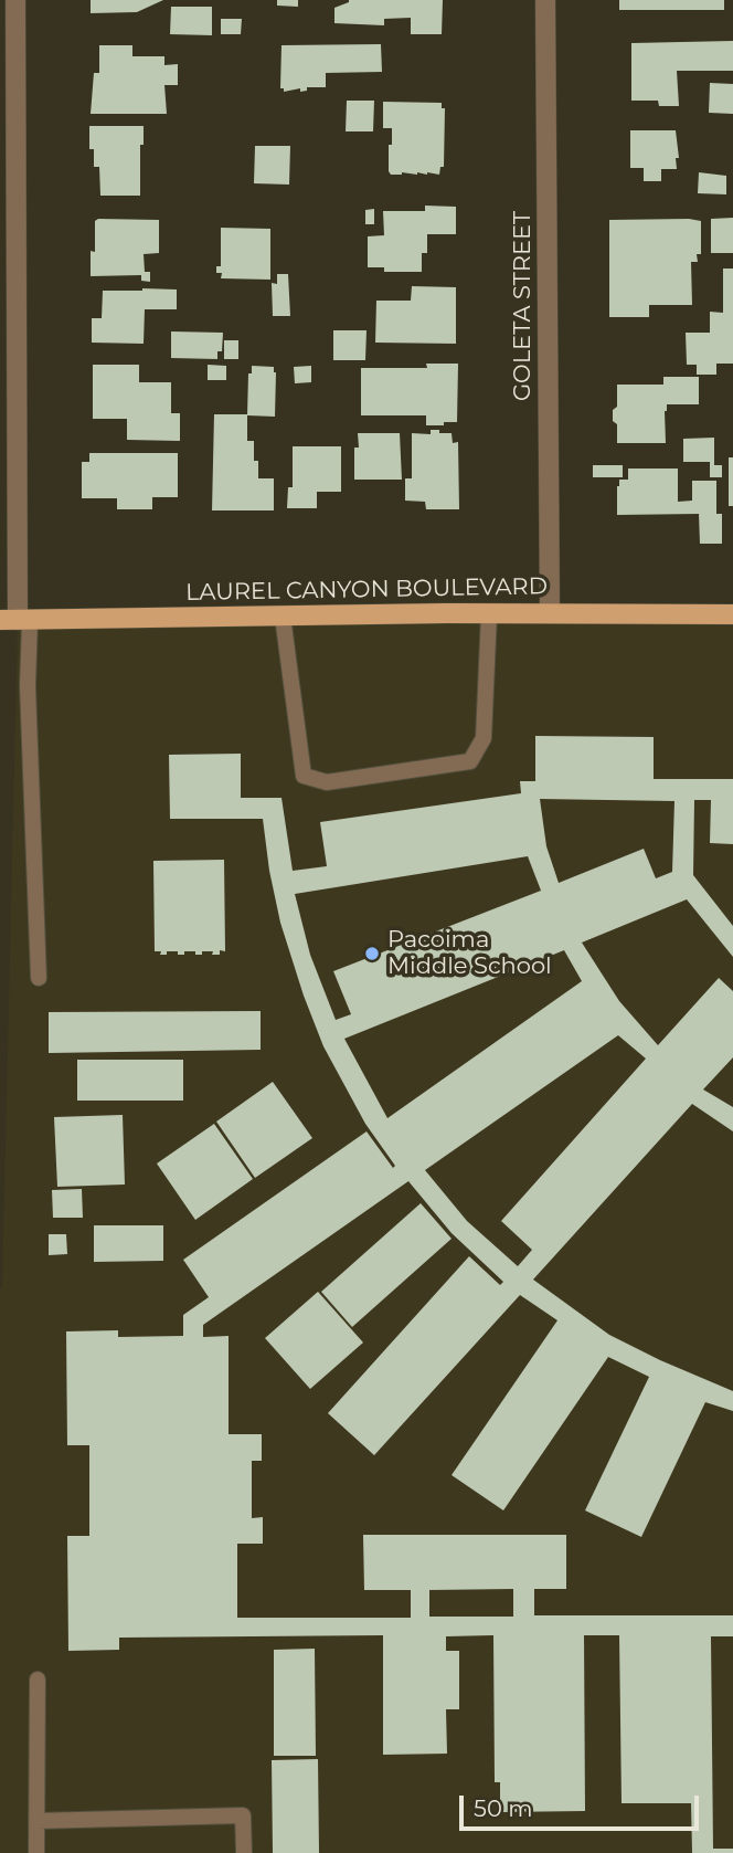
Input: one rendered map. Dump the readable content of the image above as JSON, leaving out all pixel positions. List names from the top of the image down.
{
  "streets": {
    "main road": ["LAUREL CANYON BOULEVARD"],
    "street": ["GOLETA STREET"]
  },
  "crossings": [
    ["GOLETA STREET", "LAUREL CANYON BOULEVARD"]
  ],
  "places": ["Pacoima Middle School"],
  "scale_bar": "50 m"
}
